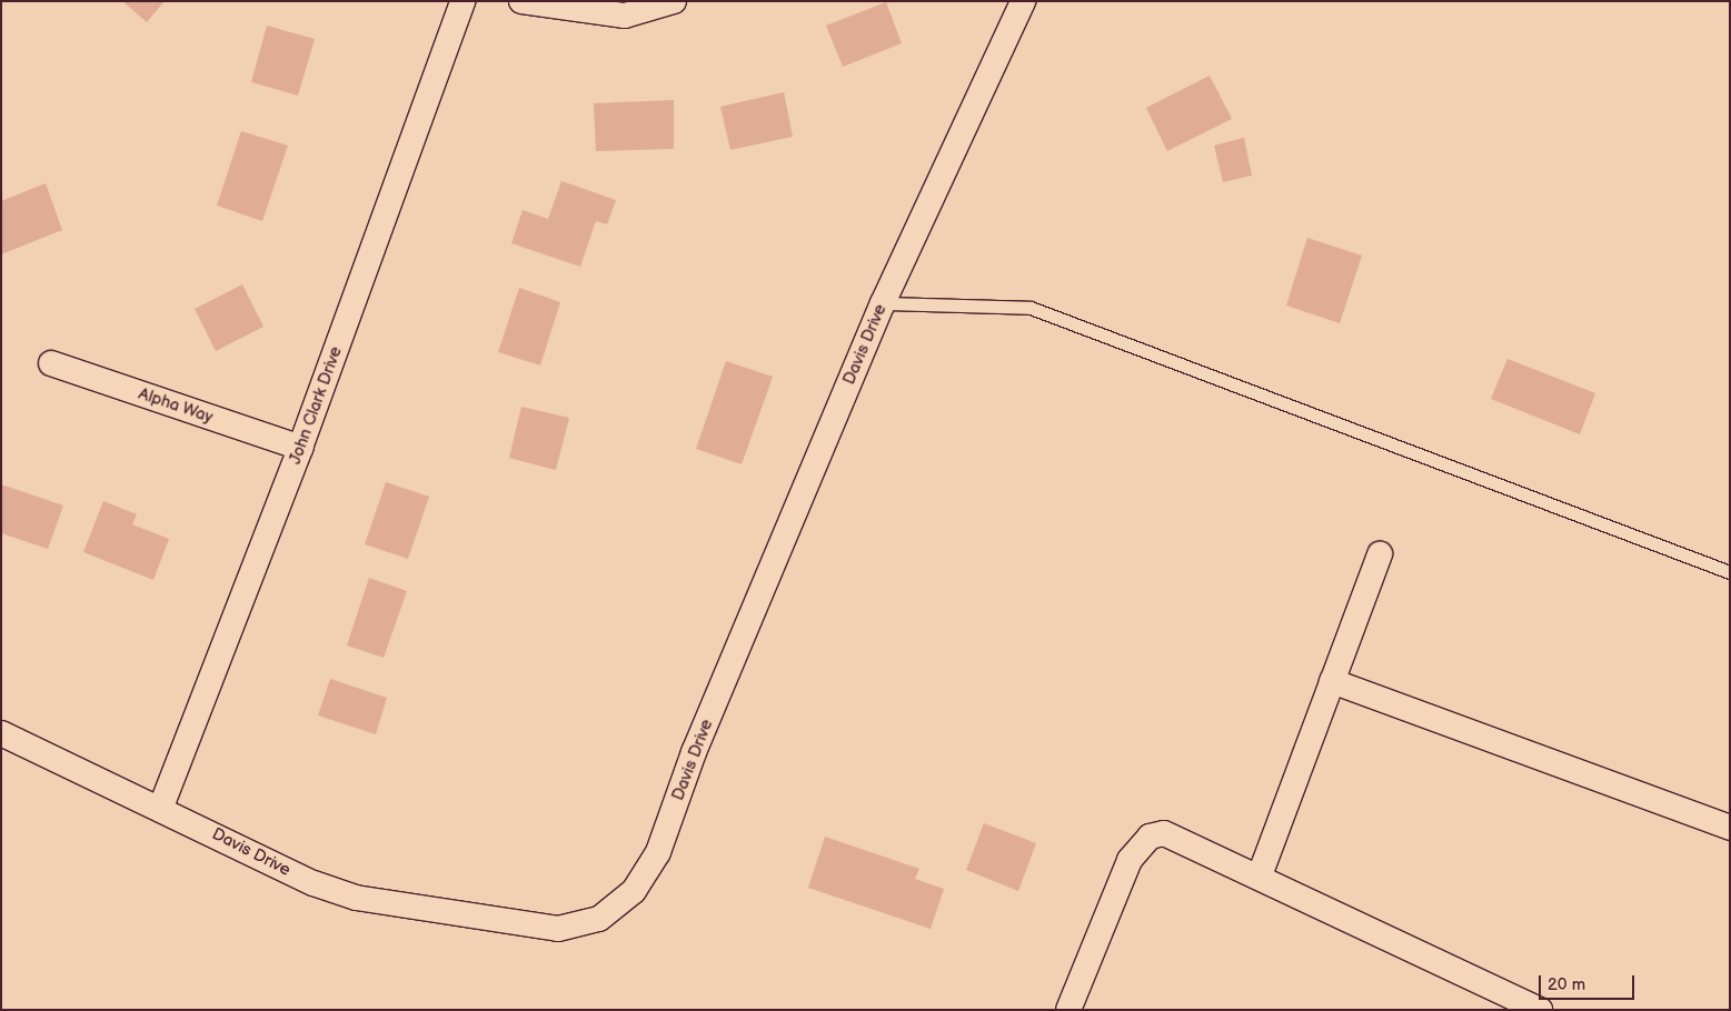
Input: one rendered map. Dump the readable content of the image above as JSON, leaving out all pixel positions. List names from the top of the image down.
{
  "streets": {
    "street": ["Davis Drive", "Alpha Way", "John Clark Drive"]
  },
  "crossings": [
    ["Davis Drive", "John Clark Drive"],
    ["Alpha Way", "John Clark Drive"]
  ],
  "scale_bar": "20 m"
}
